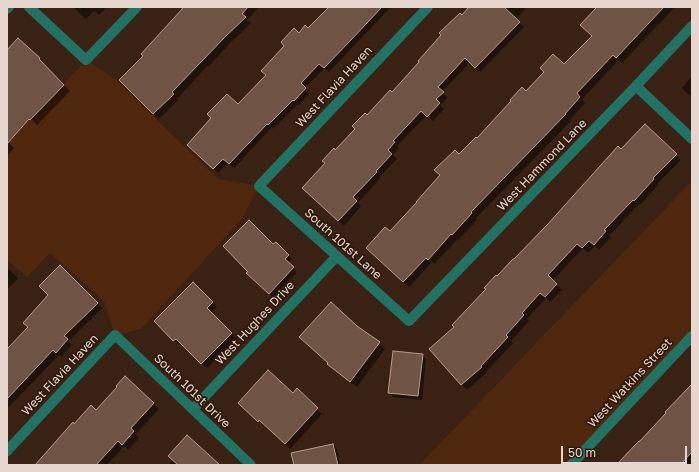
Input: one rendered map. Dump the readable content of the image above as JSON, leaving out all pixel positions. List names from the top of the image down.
{
  "streets": {
    "street": [
      "West Flavia Haven",
      "West Hammond Lane",
      "South 101st Lane",
      "West Hughes Drive",
      "West Watkins Street",
      "South 101st Drive"
    ]
  },
  "crossings": [
    ["West Flavia Haven", "South 101st Lane"],
    ["West Flavia Haven", "South 101st Drive"],
    ["West Hammond Lane", "South 101st Lane"],
    ["South 101st Lane", "West Hughes Drive"],
    ["West Hughes Drive", "South 101st Drive"]
  ],
  "scale_bar": "50 m"
}
